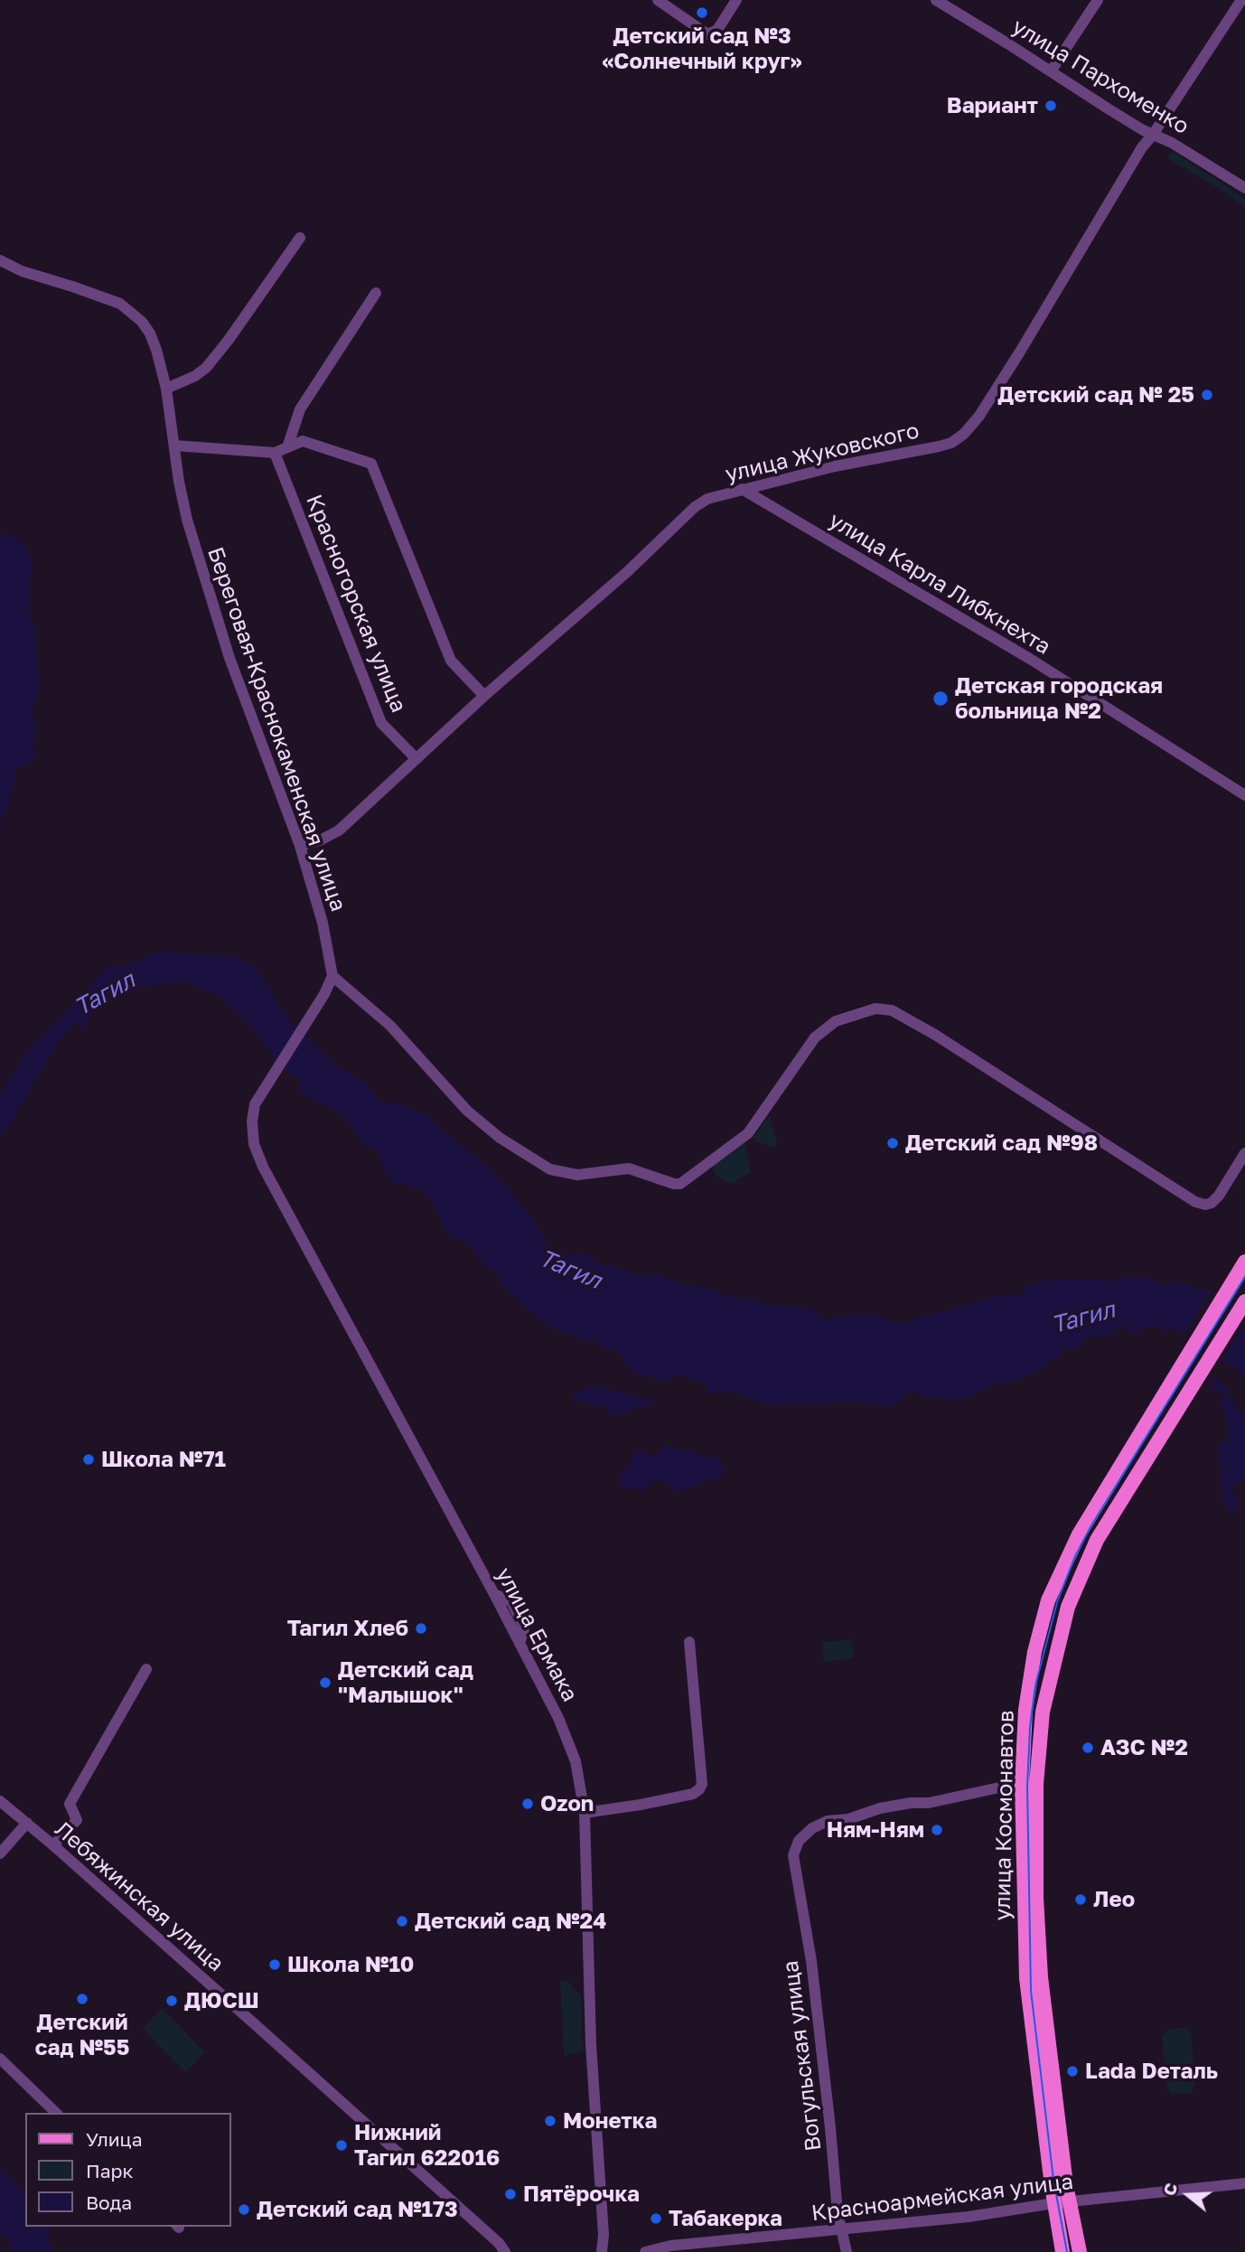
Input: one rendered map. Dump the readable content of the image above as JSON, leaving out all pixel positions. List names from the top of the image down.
{
  "streets": {
    "main road": ["улица Космонавтов"],
    "street": [
      "улица Пархоменко",
      "улица Жуковского",
      "улица Карла Либкнехта",
      "Красногорская улица",
      "Береговая-Краснокаменская улица",
      "улица Ермака",
      "Лебяжинская улица",
      "Вогульская улица",
      "Красноармейская улица"
    ]
  },
  "crossings": [
    ["улица Пархоменко", "улица Жуковского"],
    ["улица Жуковского", "улица Карла Либкнехта"],
    ["улица Жуковского", "Красногорская улица"],
    ["улица Жуковского", "Береговая-Краснокаменская улица"],
    ["Береговая-Краснокаменская улица", "улица Ермака"],
    ["улица Космонавтов", "Вогульская улица"],
    ["улица Космонавтов", "Красноармейская улица"],
    ["Вогульская улица", "Красноармейская улица"]
  ],
  "water": ["Тагил"],
  "places": [
    "Детский сад №3 «Солнечный круг»",
    "Вариант",
    "Детский сад № 25",
    "Детская городская больница №2",
    "Детский сад №98",
    "Школа №71",
    "Тагил Хлеб",
    "Детский сад \"Малышок\"",
    "АЗС №2",
    "Ozon",
    "Ням-Ням",
    "Лео",
    "Детский сад №24",
    "Школа №10",
    "Детский сад №55",
    "ДЮСШ",
    "Lada Dеталь",
    "Монетка",
    "Нижний Тагил 622016",
    "Пятёрочка",
    "Детский сад №173",
    "Табакерка"
  ],
  "legend": ["Улица", "Парк", "Вода"],
  "north": "left"
}
